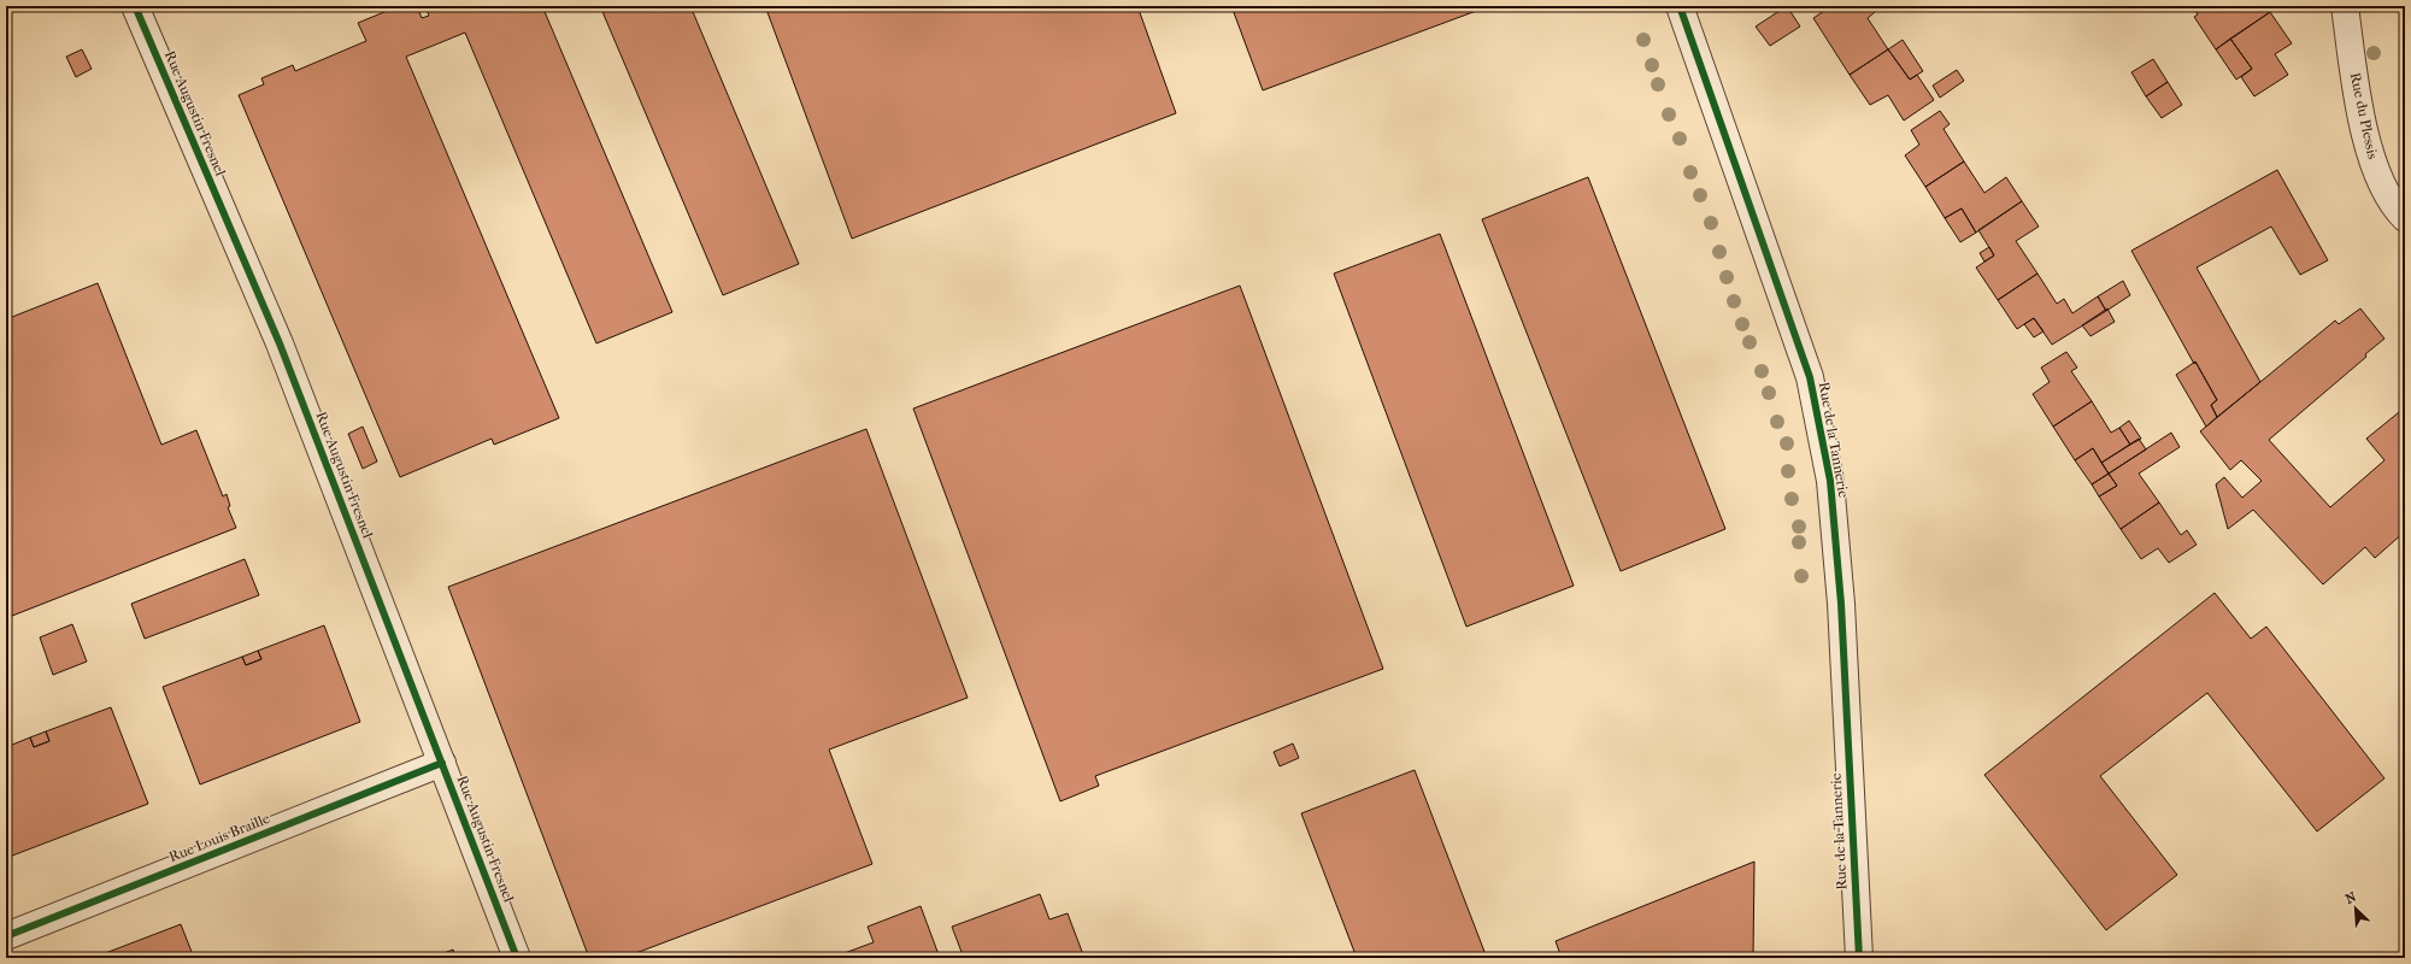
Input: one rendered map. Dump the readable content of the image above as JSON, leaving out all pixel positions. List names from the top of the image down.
{
  "streets": {
    "street": [
      "Rue Augustin Fresnel",
      "Rue du Plessis",
      "Rue de la Tannerie",
      "Rue Louis Braille"
    ]
  },
  "crossings": [
    ["Rue Augustin Fresnel", "Rue Louis Braille"]
  ],
  "north": "top left"
}
